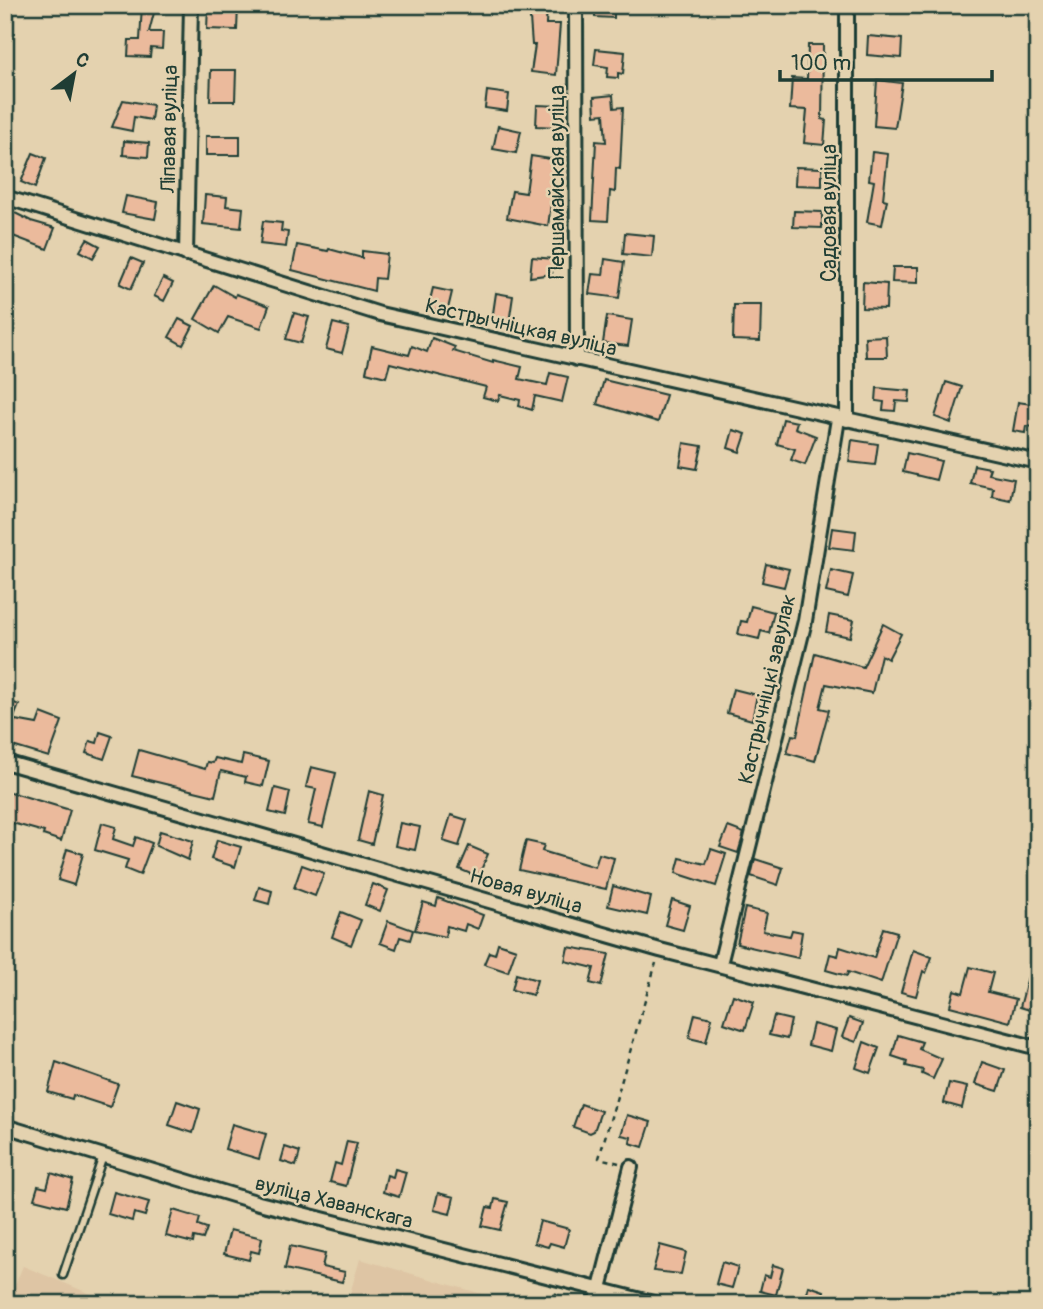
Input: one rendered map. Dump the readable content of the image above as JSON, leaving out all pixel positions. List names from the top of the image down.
{
  "streets": {
    "street": [
      "Ліпавая вуліца",
      "Першамайская вуліца",
      "Садовая вуліца",
      "Кастрычніцкая вуліца",
      "Кастрычніцкі завулак",
      "Новая вуліца",
      "вуліца Хаванскага"
    ]
  },
  "crossings": [
    ["Ліпавая вуліца", "Кастрычніцкая вуліца"],
    ["Першамайская вуліца", "Кастрычніцкая вуліца"],
    ["Садовая вуліца", "Кастрычніцкая вуліца"],
    ["Садовая вуліца", "Кастрычніцкі завулак"],
    ["Кастрычніцкая вуліца", "Кастрычніцкі завулак"],
    ["Кастрычніцкі завулак", "Новая вуліца"]
  ],
  "scale_bar": "100 m",
  "north": "top right"
}
